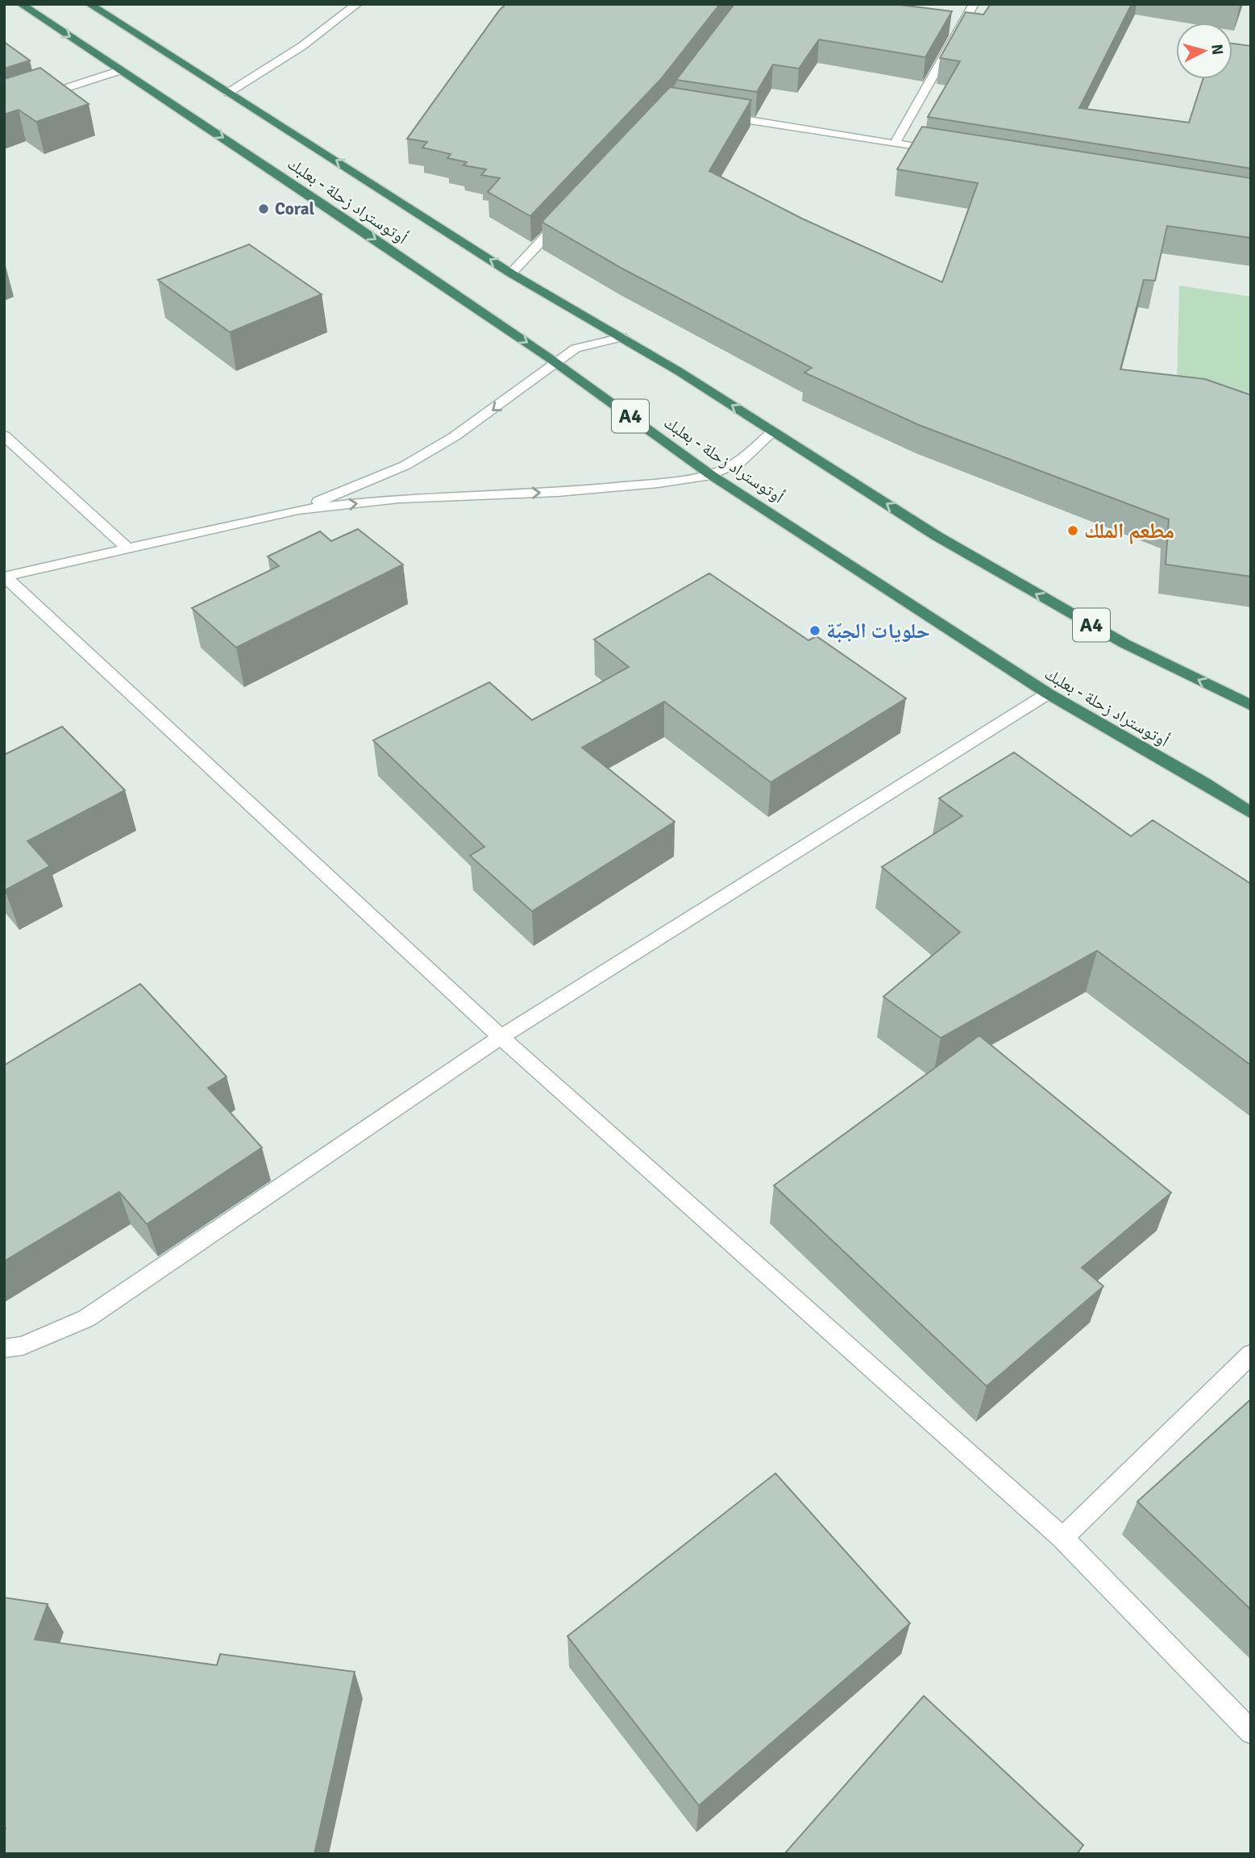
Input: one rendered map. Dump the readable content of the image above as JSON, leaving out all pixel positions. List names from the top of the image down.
{
  "streets": {
    "highway": ["أوتوستراد زحلة - بعلبك", "A4"]
  },
  "places": ["Coral", "مطعم الملك", "حلويات الجبّة"],
  "north": "right"
}
